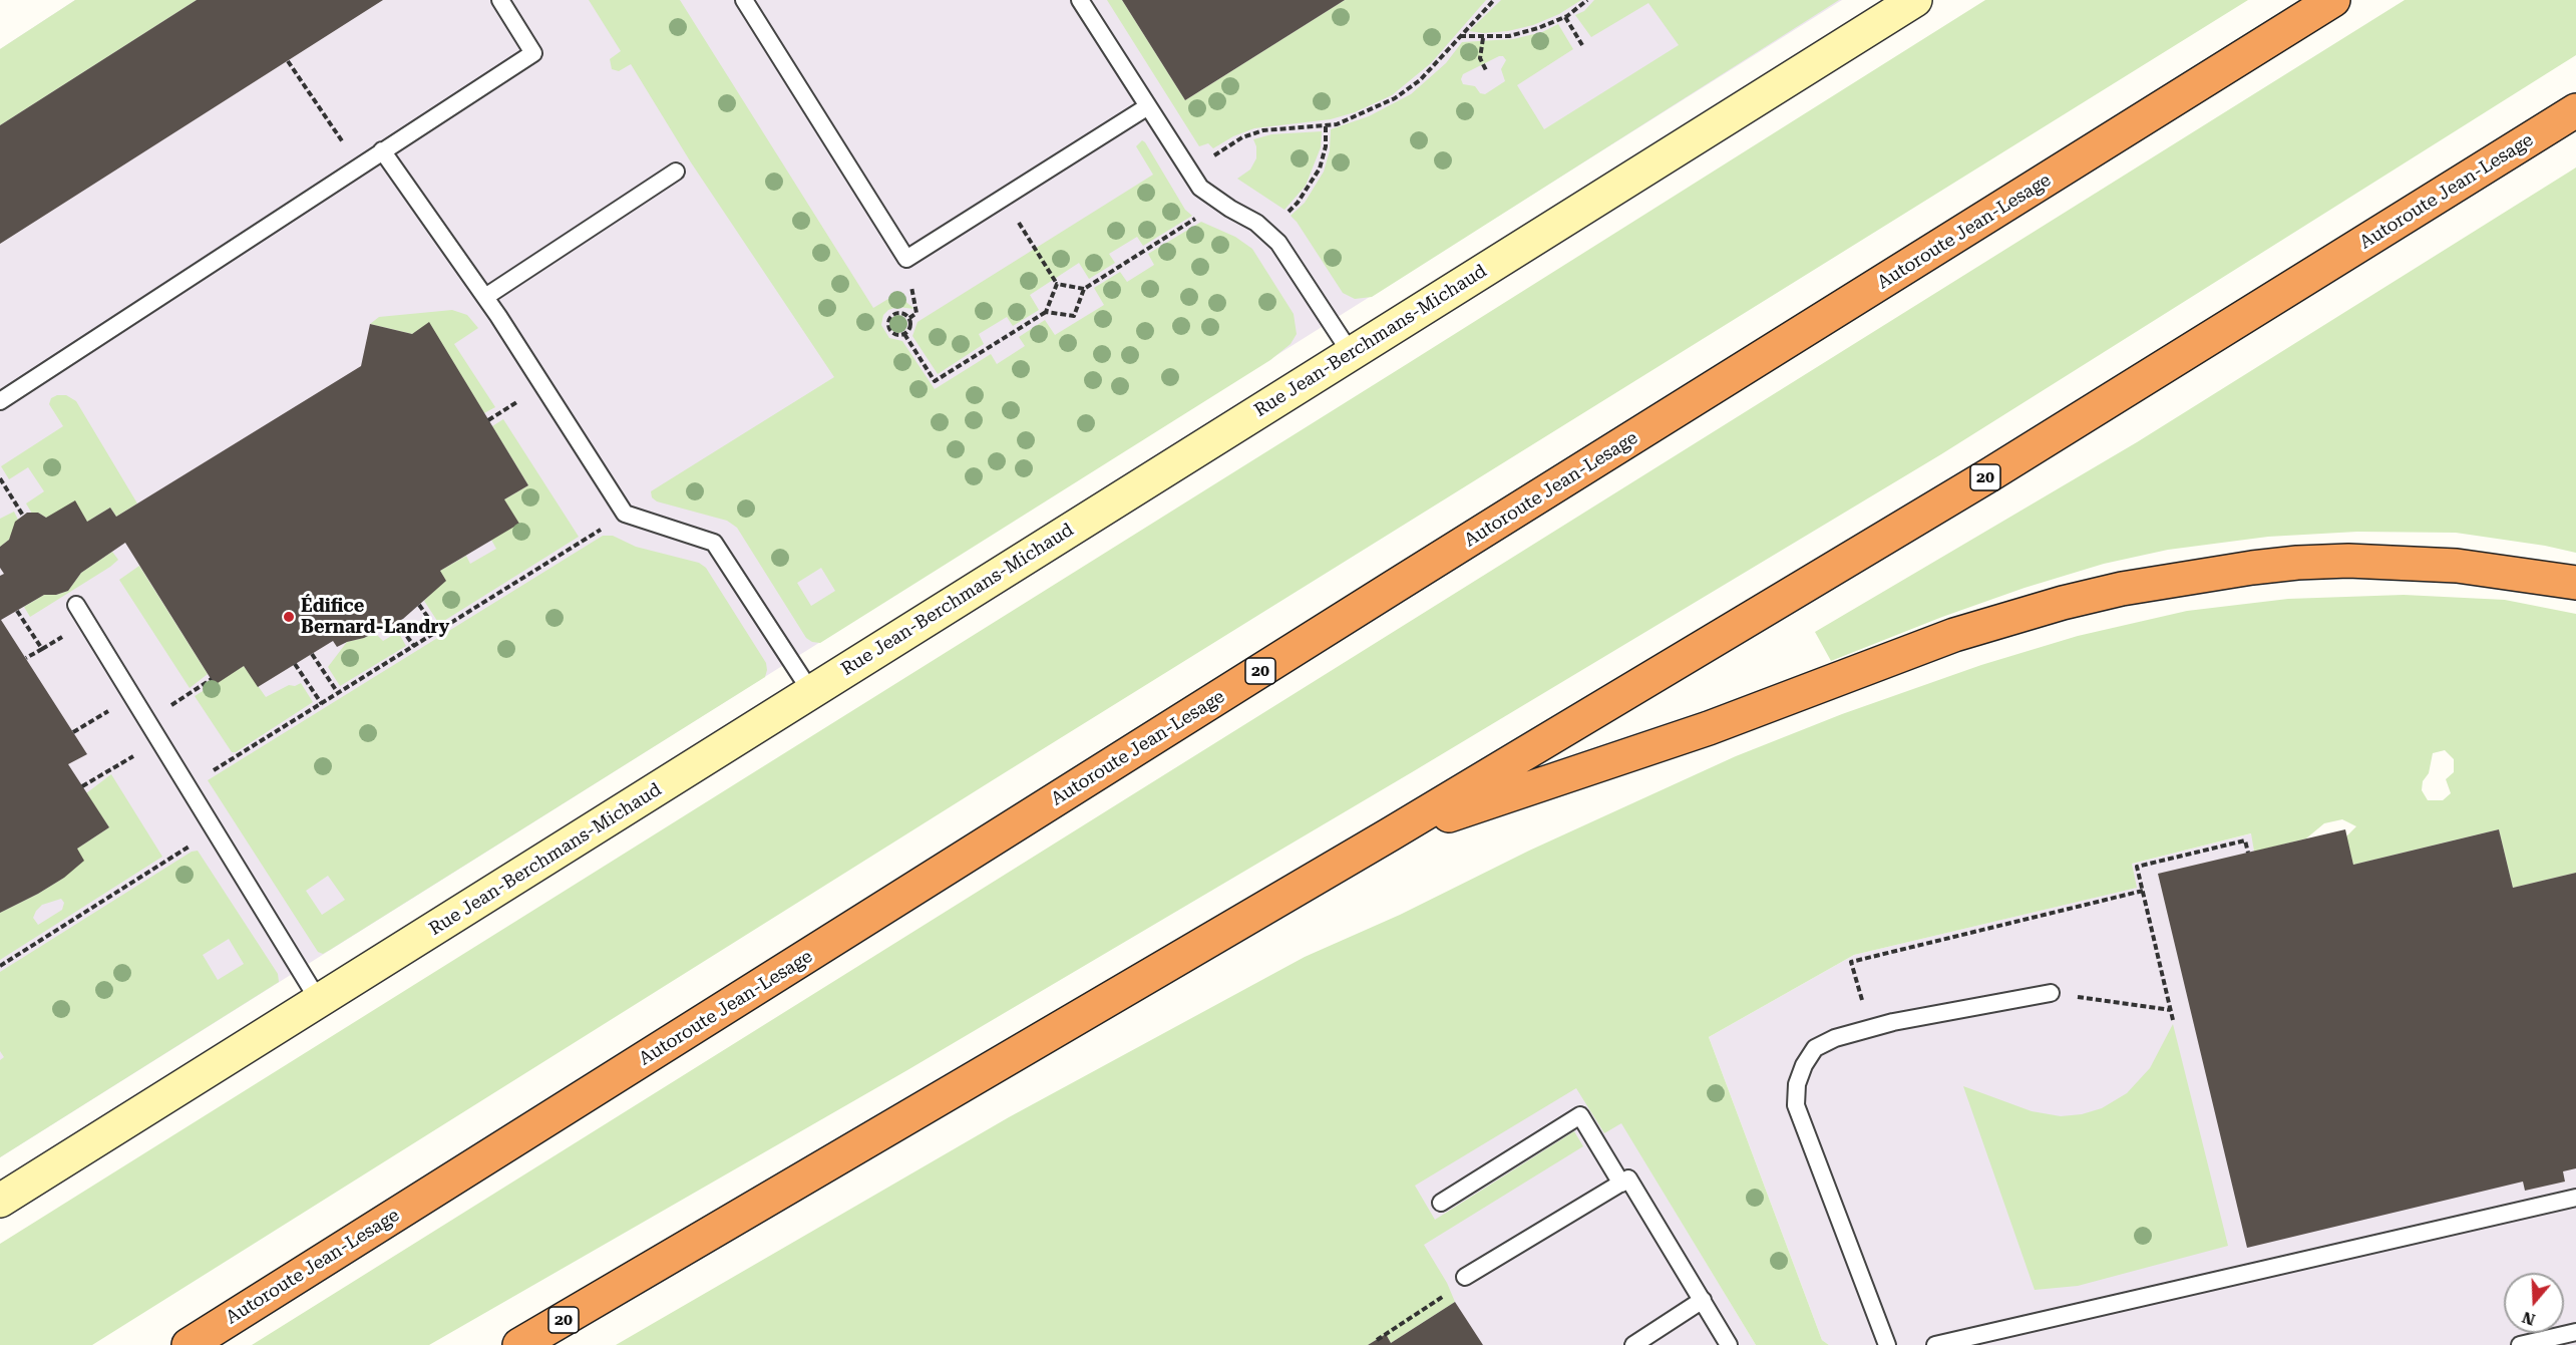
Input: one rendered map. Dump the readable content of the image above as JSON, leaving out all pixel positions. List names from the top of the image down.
{
  "streets": {
    "highway": ["Autoroute Jean-Lesage", "20"],
    "street": ["Rue Jean-Berchmans-Michaud"]
  },
  "places": ["Édifice Bernard-Landry"],
  "north": "bottom"
}
